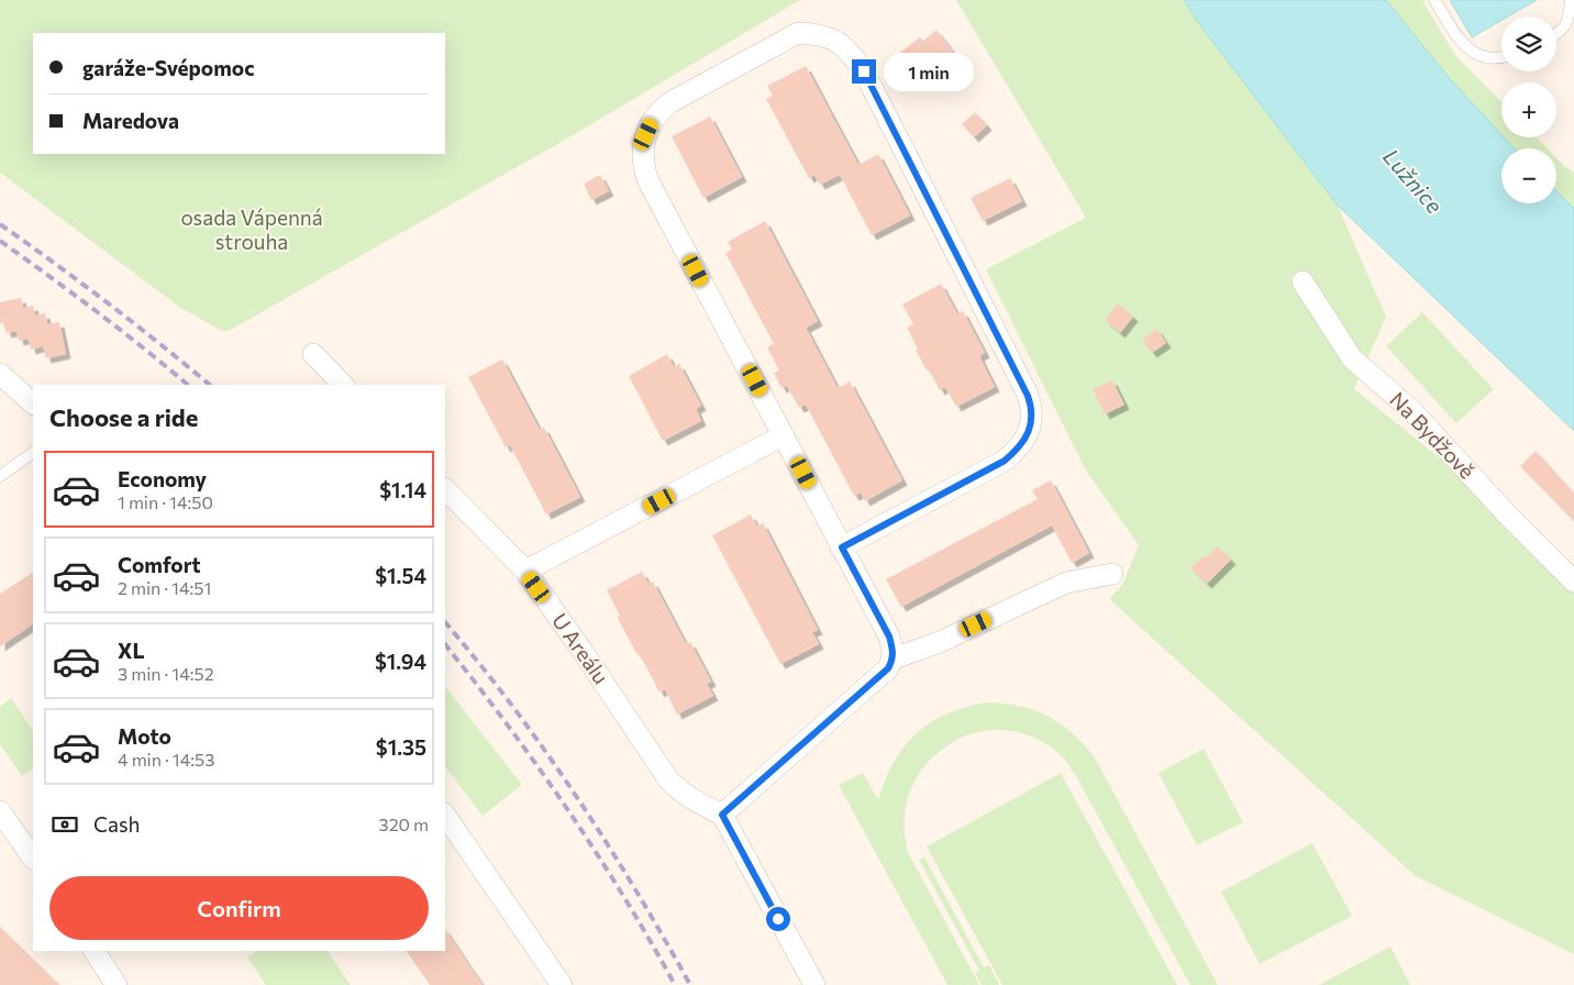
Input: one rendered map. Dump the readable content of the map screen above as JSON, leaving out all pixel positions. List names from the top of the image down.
{
  "streets": {
    "street": ["Na Bydžově", "U Areálu"]
  },
  "water": ["Lužnice"],
  "parks": ["osada Vápenná strouha"],
  "page": {
    "map_buttons": ["+", "−"],
    "banner": ["garáže-Svépomoc", "Maredova"],
    "bubble": "1 min",
    "heading": "Choose a ride",
    "list": [
      {
        "name": "Economy",
        "note": "1 min · 14:50",
        "value": "$1.14"
      },
      {
        "name": "Comfort",
        "note": "2 min · 14:51",
        "value": "$1.54"
      },
      {
        "name": "XL",
        "note": "3 min · 14:52",
        "value": "$1.94"
      },
      {
        "name": "Moto",
        "note": "4 min · 14:53",
        "value": "$1.35"
      }
    ],
    "pay": ["Cash", "320 m"],
    "buttons": "Confirm"
  }
}
